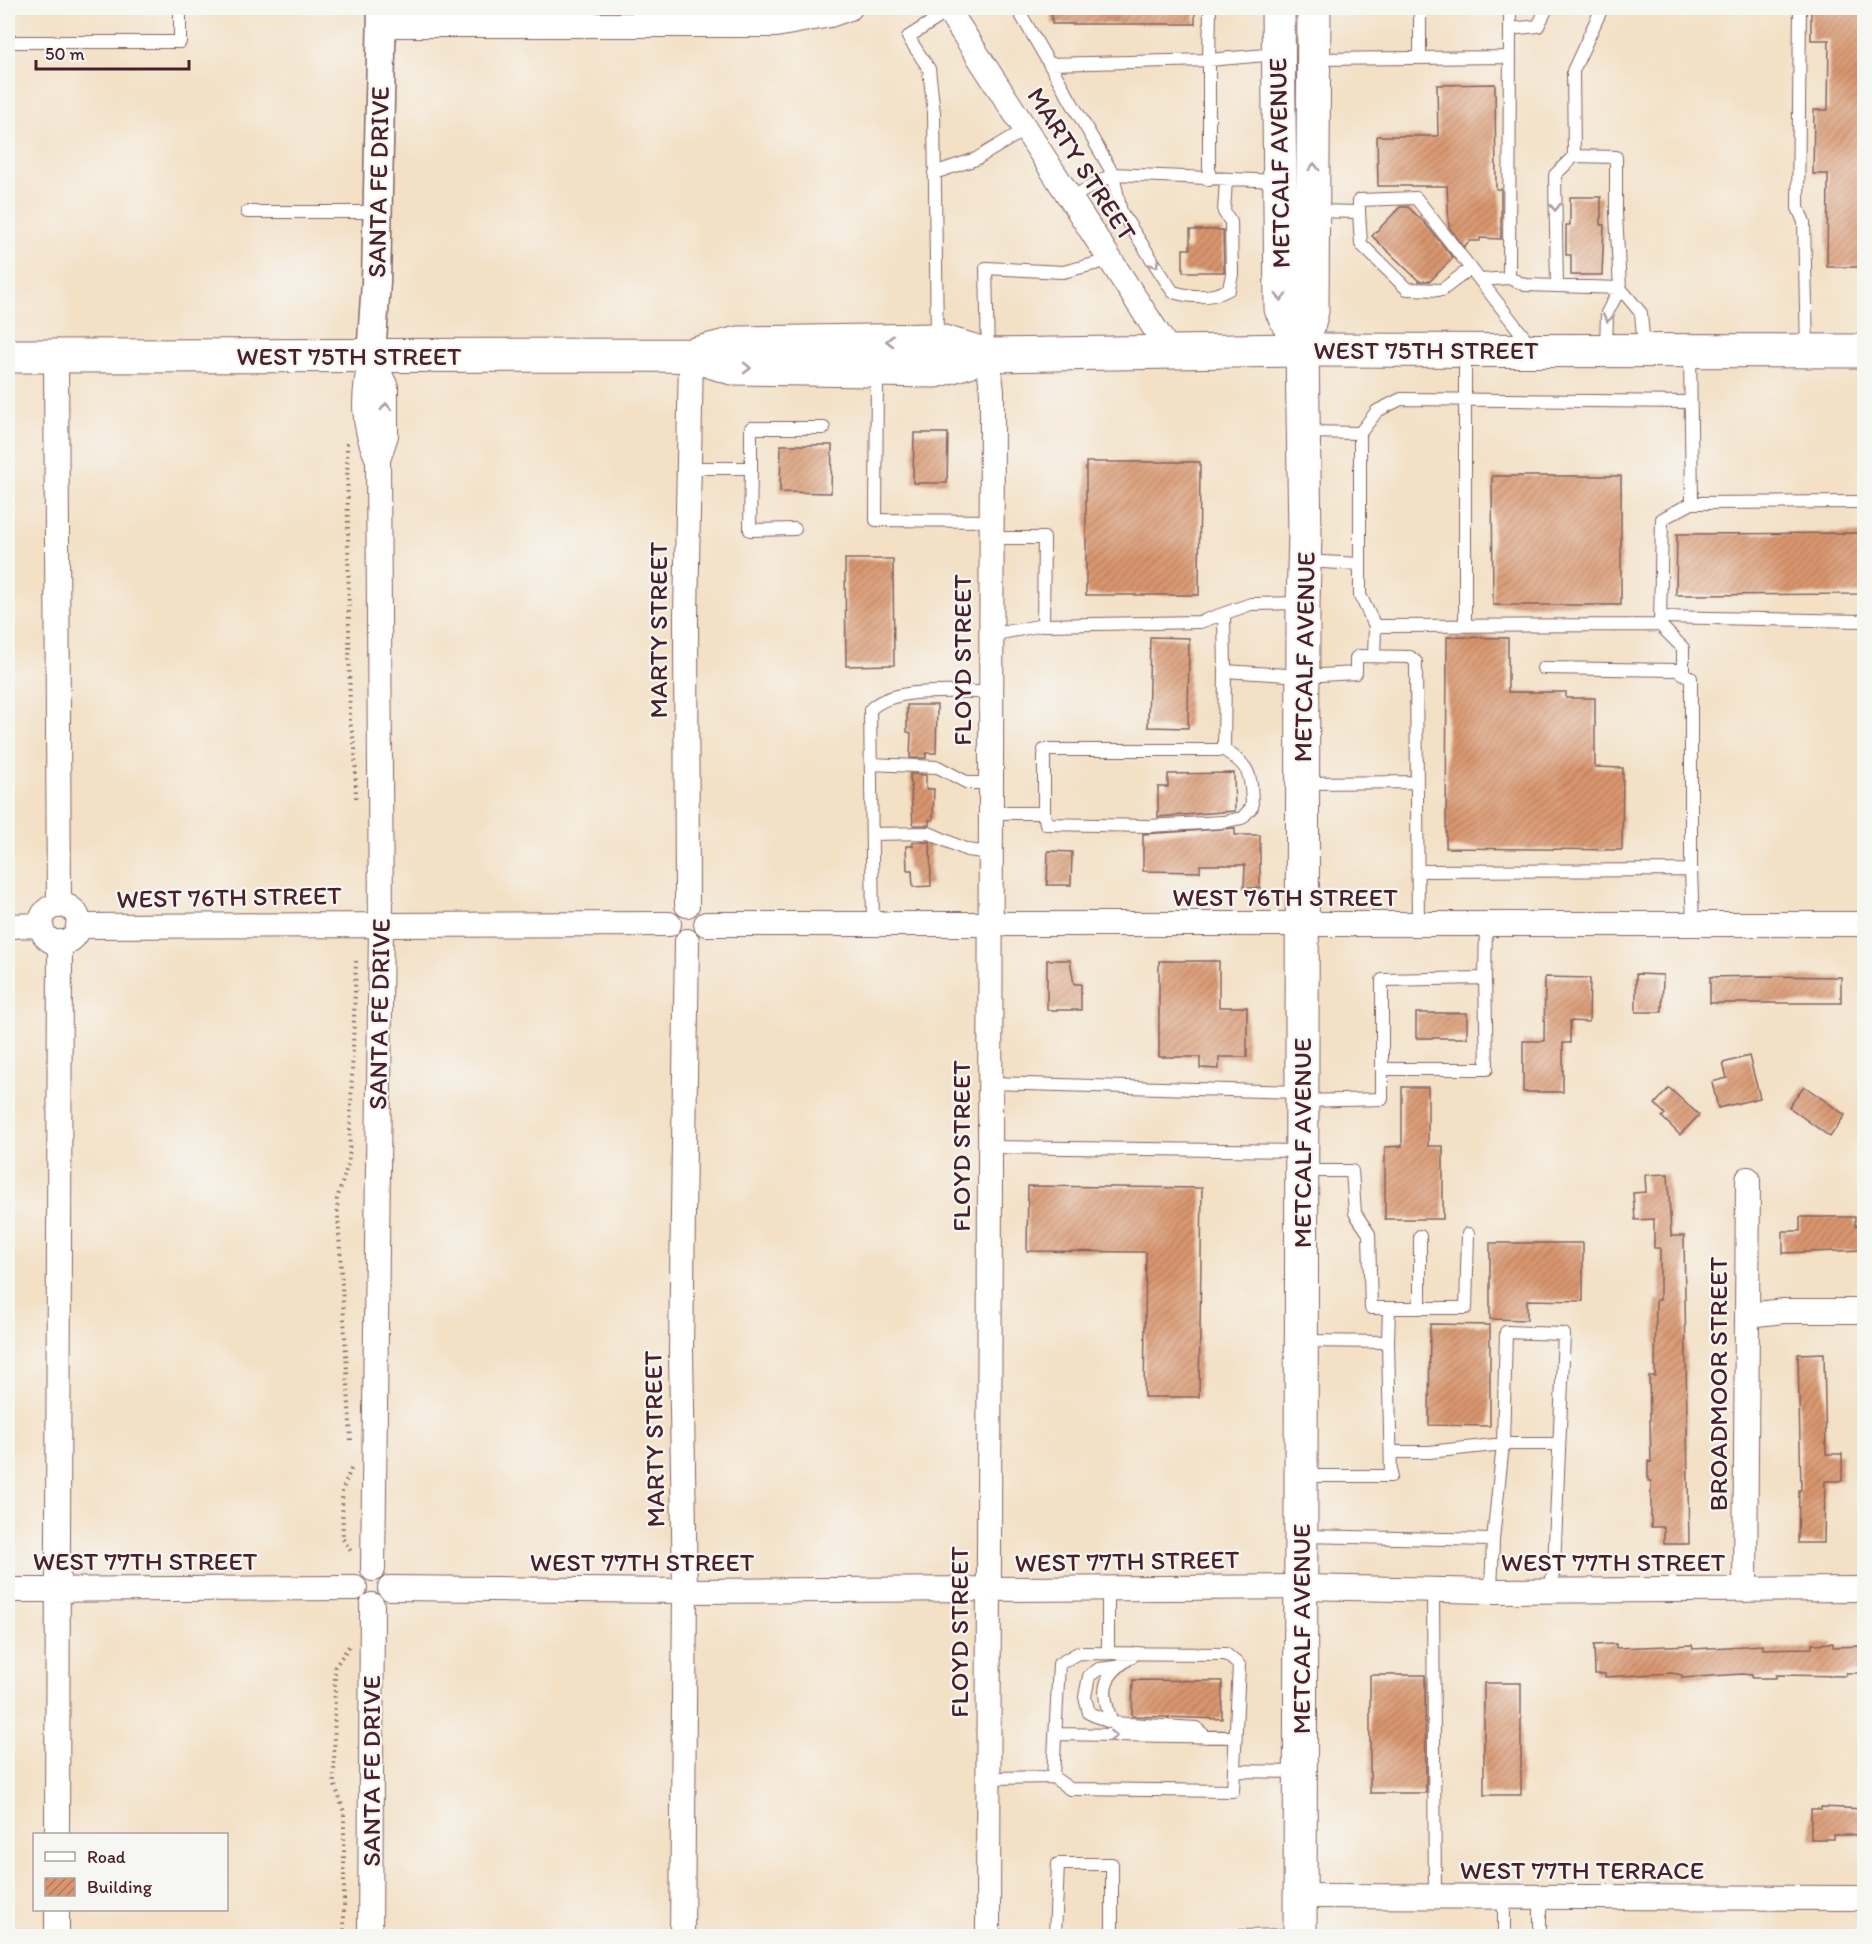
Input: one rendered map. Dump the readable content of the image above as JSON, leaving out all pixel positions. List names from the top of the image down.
{
  "streets": {
    "main road": ["METCALF AVENUE", "WEST 75TH STREET"],
    "street": [
      "MARTY STREET",
      "SANTA FE DRIVE",
      "FLOYD STREET",
      "WEST 76TH STREET",
      "BROADMOOR STREET",
      "WEST 77TH STREET",
      "WEST 77TH TERRACE"
    ]
  },
  "crossings": [
    ["METCALF AVENUE", "WEST 75TH STREET"],
    ["METCALF AVENUE", "WEST 76TH STREET"],
    ["METCALF AVENUE", "WEST 77TH STREET"],
    ["METCALF AVENUE", "WEST 77TH TERRACE"],
    ["MARTY STREET", "WEST 75TH STREET"],
    ["MARTY STREET", "WEST 76TH STREET"],
    ["MARTY STREET", "WEST 77TH STREET"],
    ["SANTA FE DRIVE", "WEST 75TH STREET"],
    ["SANTA FE DRIVE", "WEST 76TH STREET"],
    ["SANTA FE DRIVE", "WEST 77TH STREET"],
    ["WEST 75TH STREET", "FLOYD STREET"],
    ["FLOYD STREET", "WEST 76TH STREET"],
    ["FLOYD STREET", "WEST 77TH STREET"],
    ["BROADMOOR STREET", "WEST 77TH STREET"]
  ],
  "legend": ["Road", "Building"],
  "scale_bar": "50 m"
}
